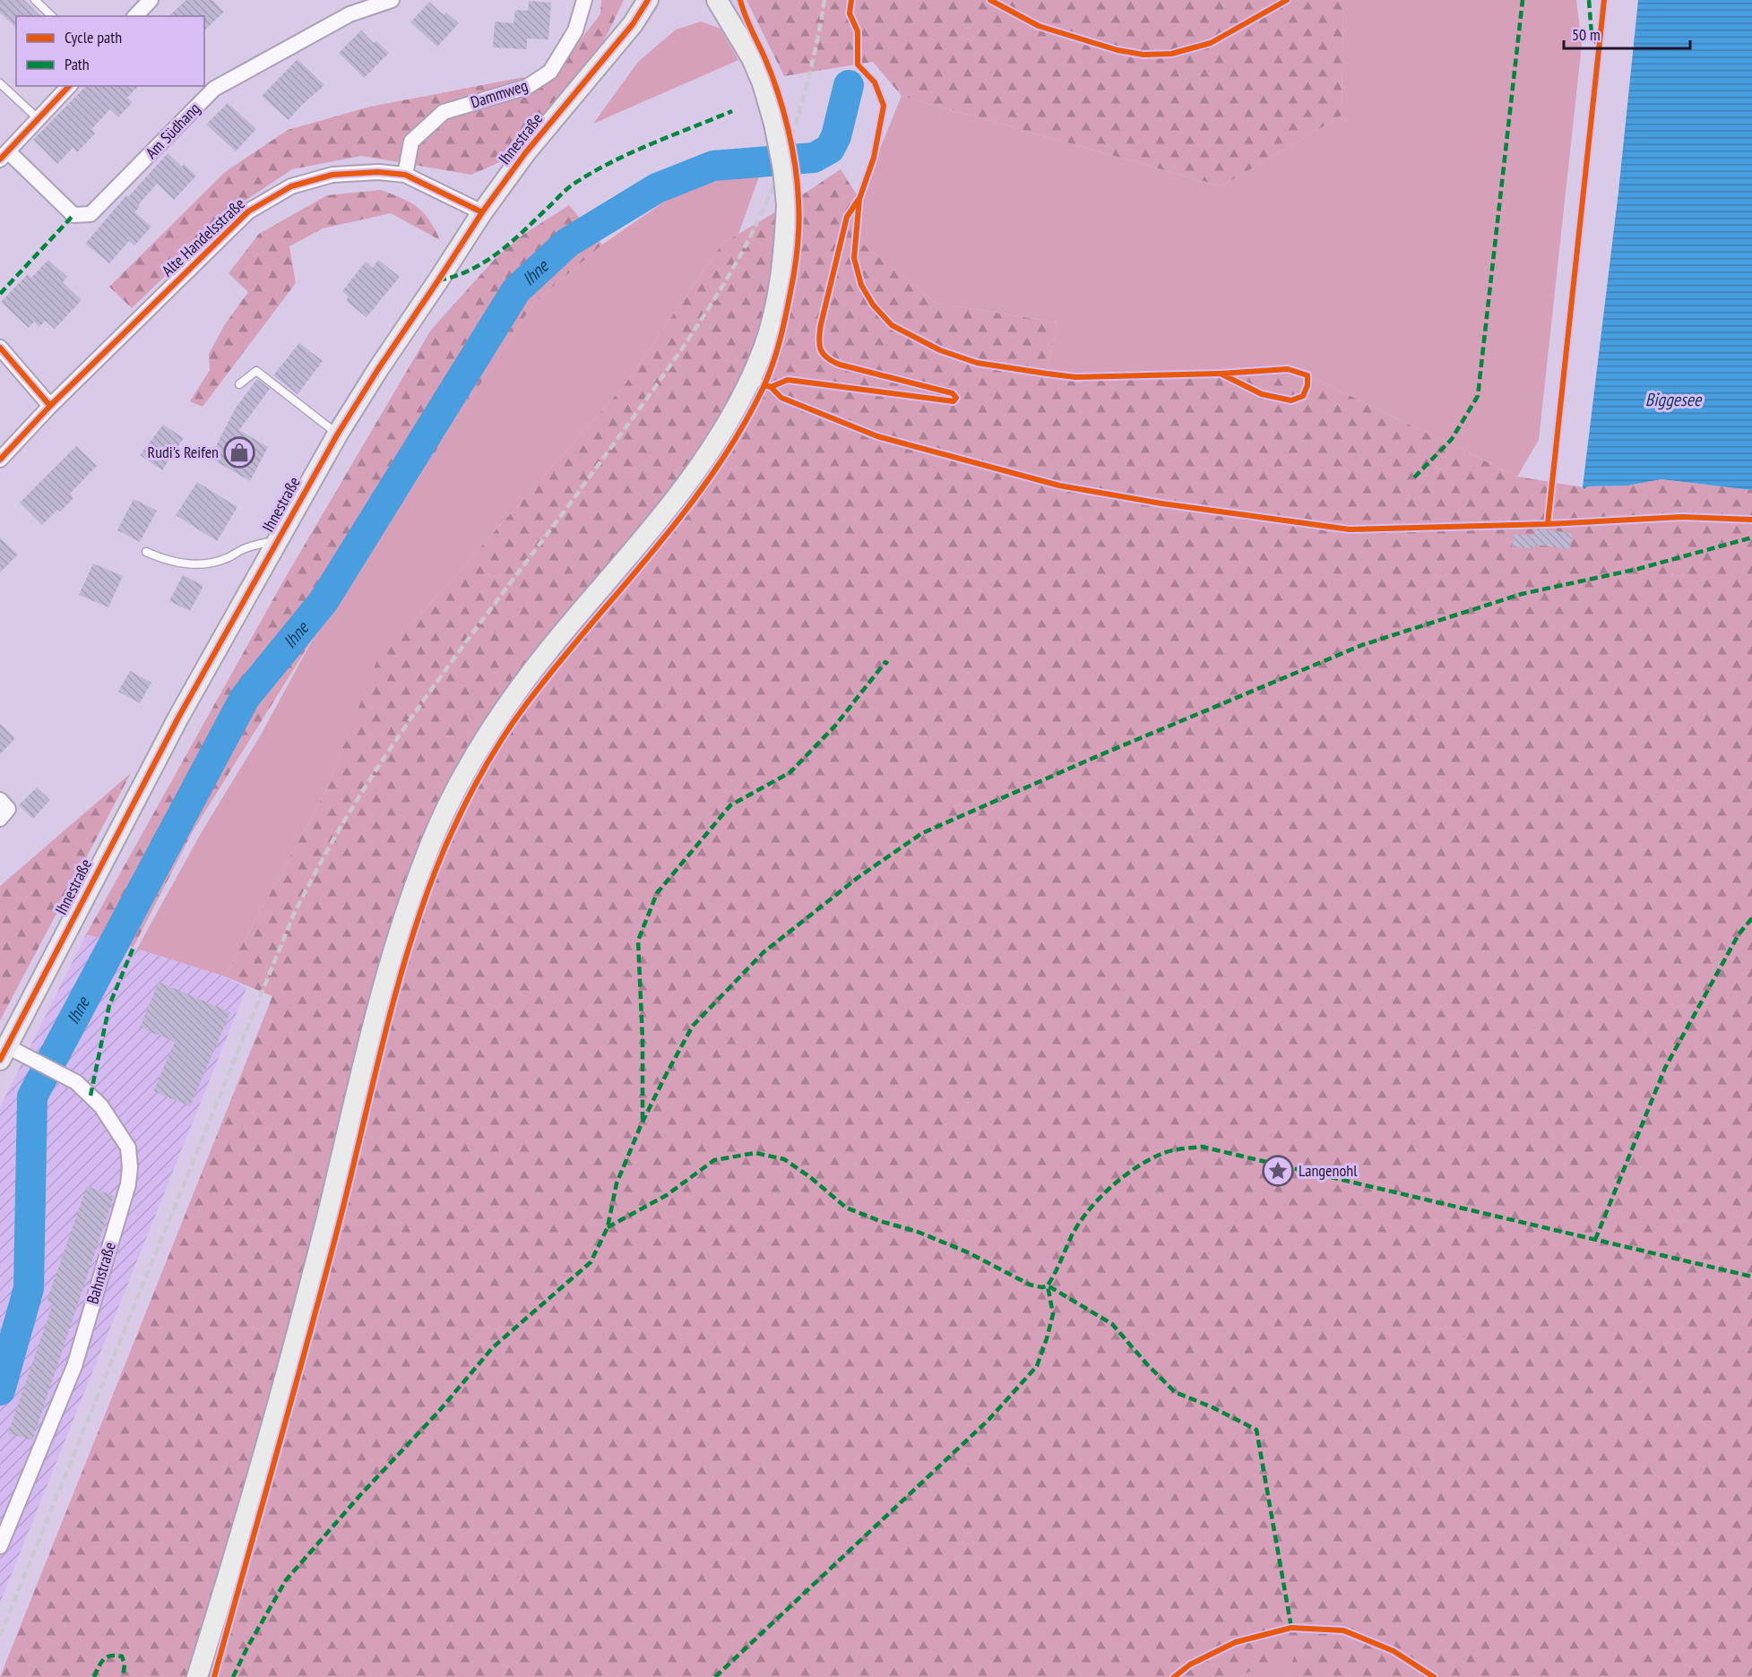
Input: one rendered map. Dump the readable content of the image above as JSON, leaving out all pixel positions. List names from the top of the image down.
{
  "streets": {
    "main road": ["Ihnestraße"],
    "street": [
      "Dammweg",
      "Am Südhang",
      "Alte Handelsstraße",
      "Bahnstraße"
    ]
  },
  "crossings": [
    ["Dammweg", "Alte Handelsstraße"],
    ["Ihnestraße", "Alte Handelsstraße"],
    ["Ihnestraße", "Bahnstraße"]
  ],
  "water": ["Ihne", "Biggesee"],
  "places": {
    "shop": ["Rudi's Reifen"],
    "place": ["Langenohl"]
  },
  "legend": ["Cycle path", "Path"],
  "scale_bar": "50 m"
}
